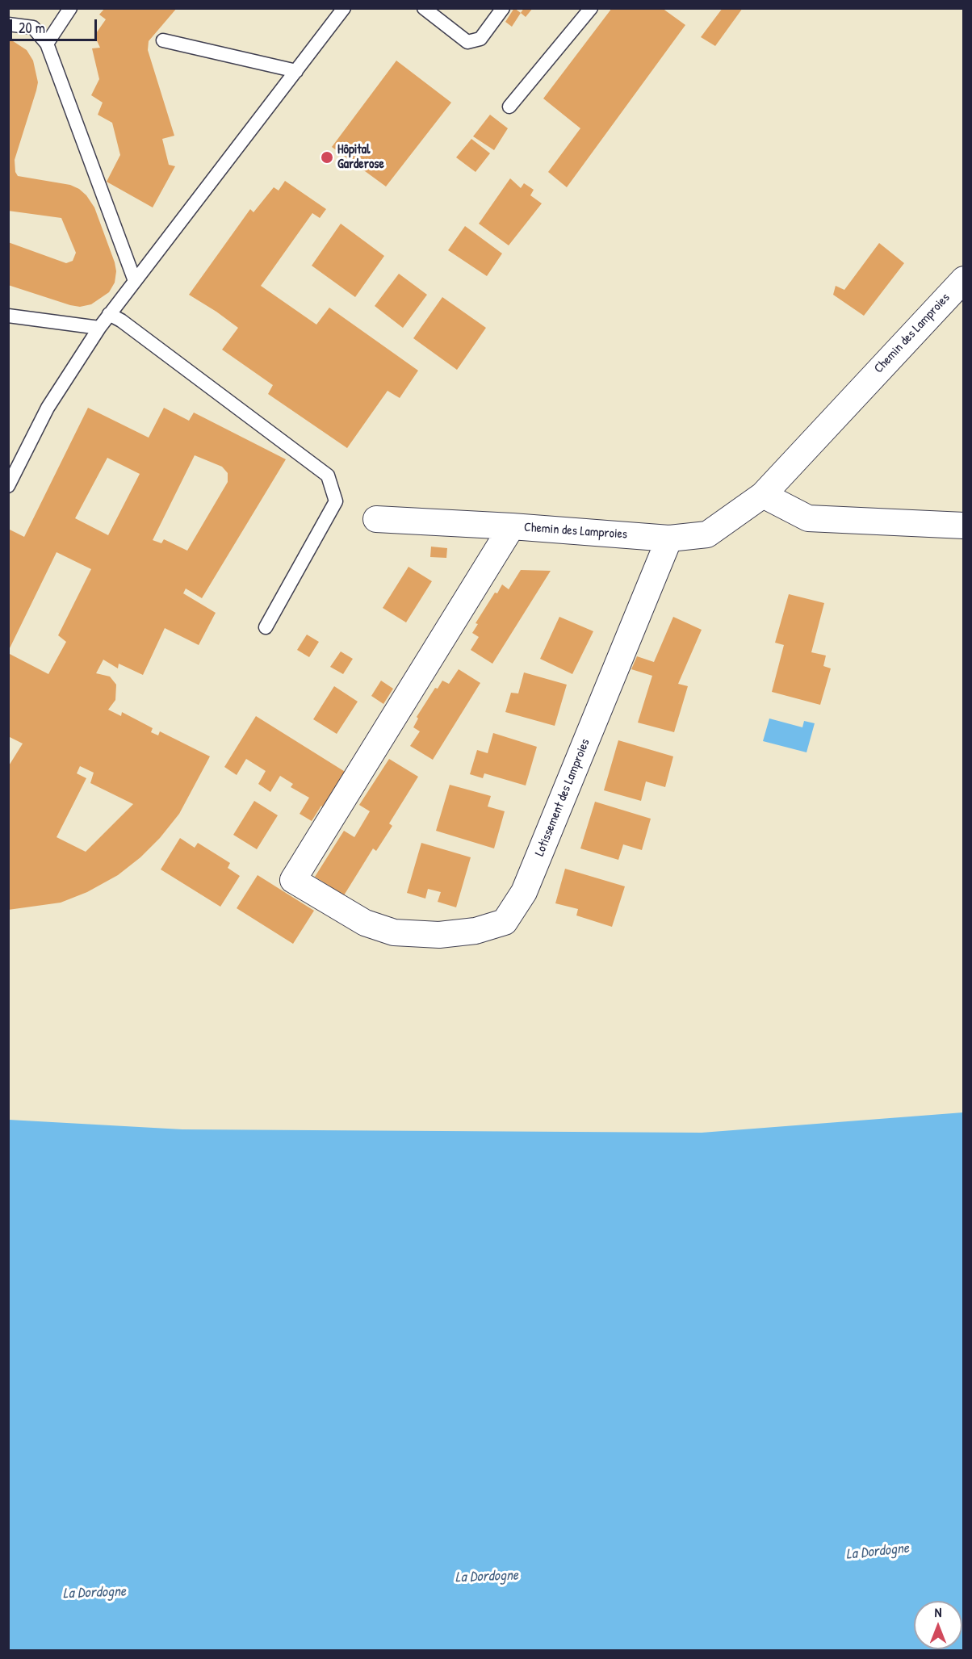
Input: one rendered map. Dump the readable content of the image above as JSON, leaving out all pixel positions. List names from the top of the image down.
{
  "streets": {
    "street": ["Chemin des Lamproies", "Lotissement des Lamproies"]
  },
  "crossings": [
    ["Chemin des Lamproies", "Lotissement des Lamproies"]
  ],
  "water": ["La Dordogne"],
  "places": ["Hôpital Garderose"],
  "scale_bar": "20 m",
  "north": "top"
}
